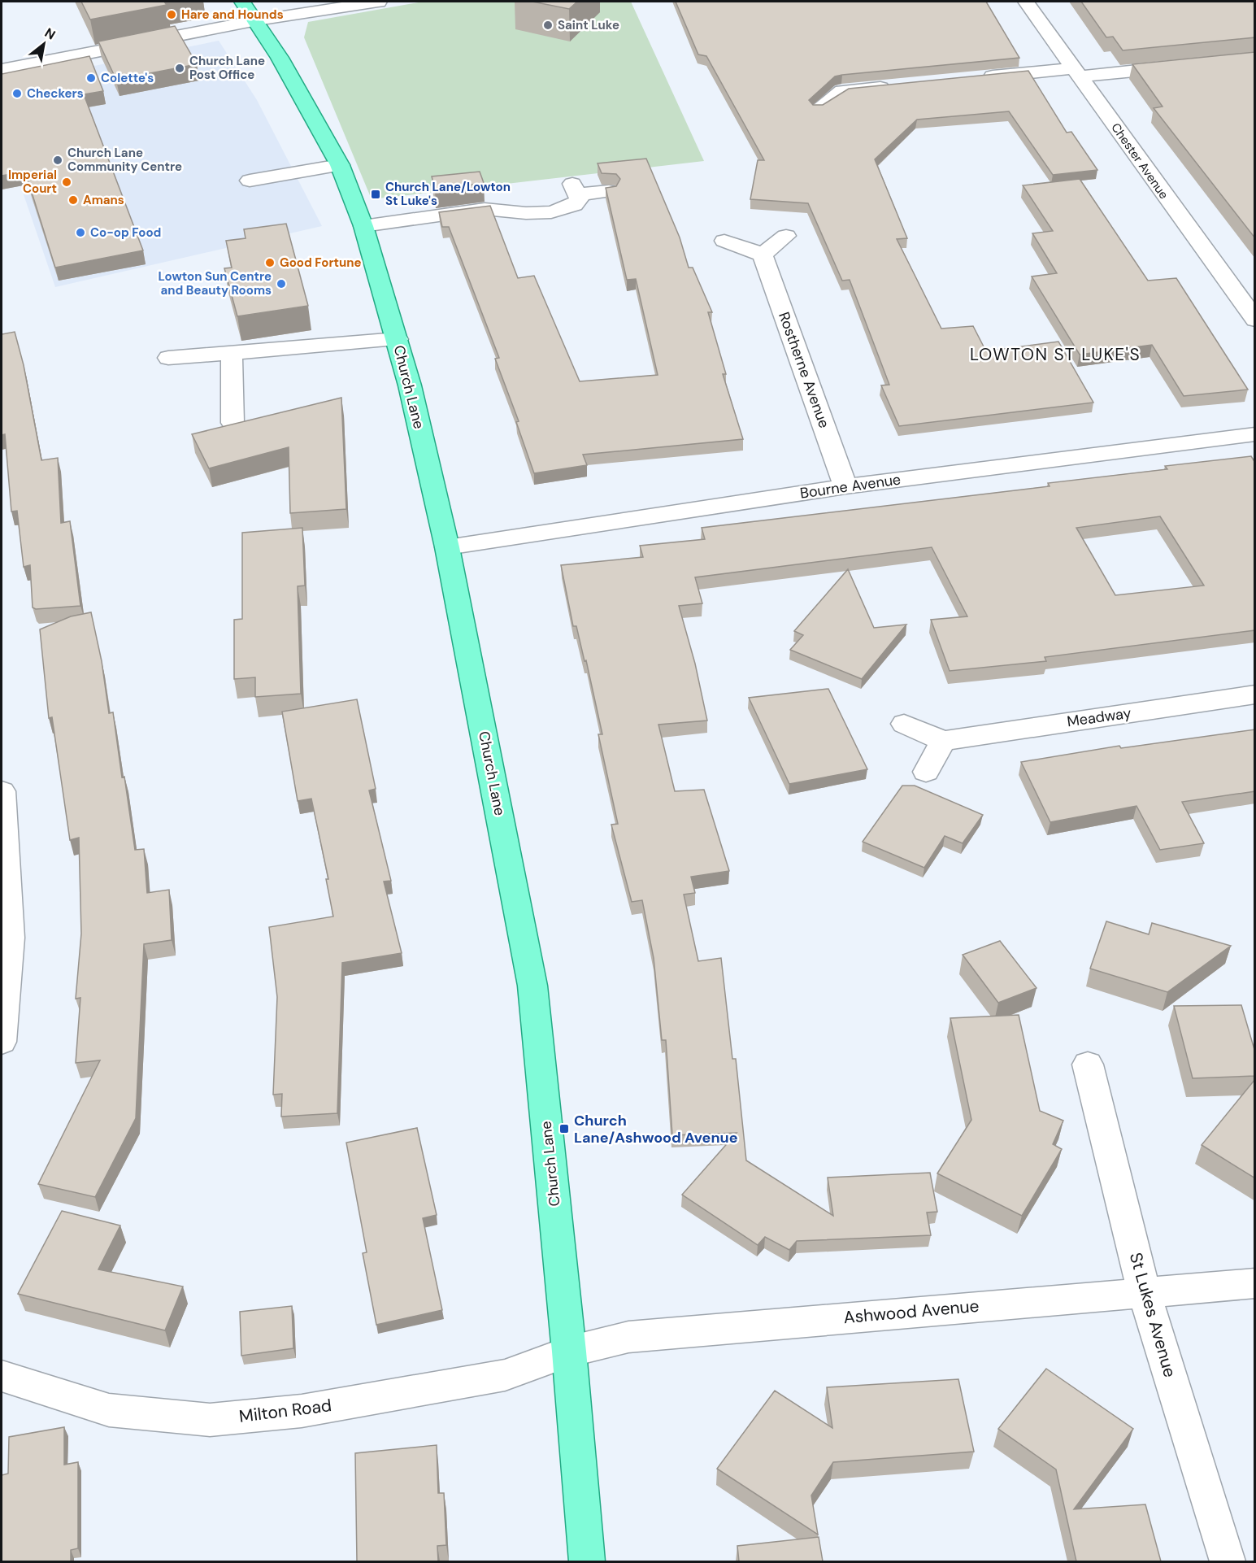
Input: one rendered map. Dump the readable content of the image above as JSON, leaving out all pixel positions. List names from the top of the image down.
{
  "streets": {
    "main road": ["Church Lane"],
    "street": [
      "Chester Avenue",
      "Rostherne Avenue",
      "Bourne Avenue",
      "Meadway",
      "Ashwood Avenue",
      "St Lukes Avenue",
      "Milton Road"
    ]
  },
  "crossings": [
    ["Rostherne Avenue", "Bourne Avenue"],
    ["Church Lane", "Bourne Avenue"],
    ["Church Lane", "Ashwood Avenue"],
    ["Church Lane", "Milton Road"],
    ["Ashwood Avenue", "St Lukes Avenue"],
    ["Ashwood Avenue", "Milton Road"]
  ],
  "districts": ["LOWTON ST LUKE'S"],
  "places": {
    "other": [
      "Hare and Hounds",
      "Saint Luke",
      "Church Lane Post Office",
      "Colette's",
      "Checkers",
      "Church Lane Community Centre",
      "Imperial Court",
      "Amans",
      "Co-op Food",
      "Good Fortune",
      "Lowton Sun Centre and Beauty Rooms"
    ],
    "transit": ["Church Lane/Lowton St Luke's", "Church Lane/Ashwood Avenue"]
  },
  "north": "top right"
}
